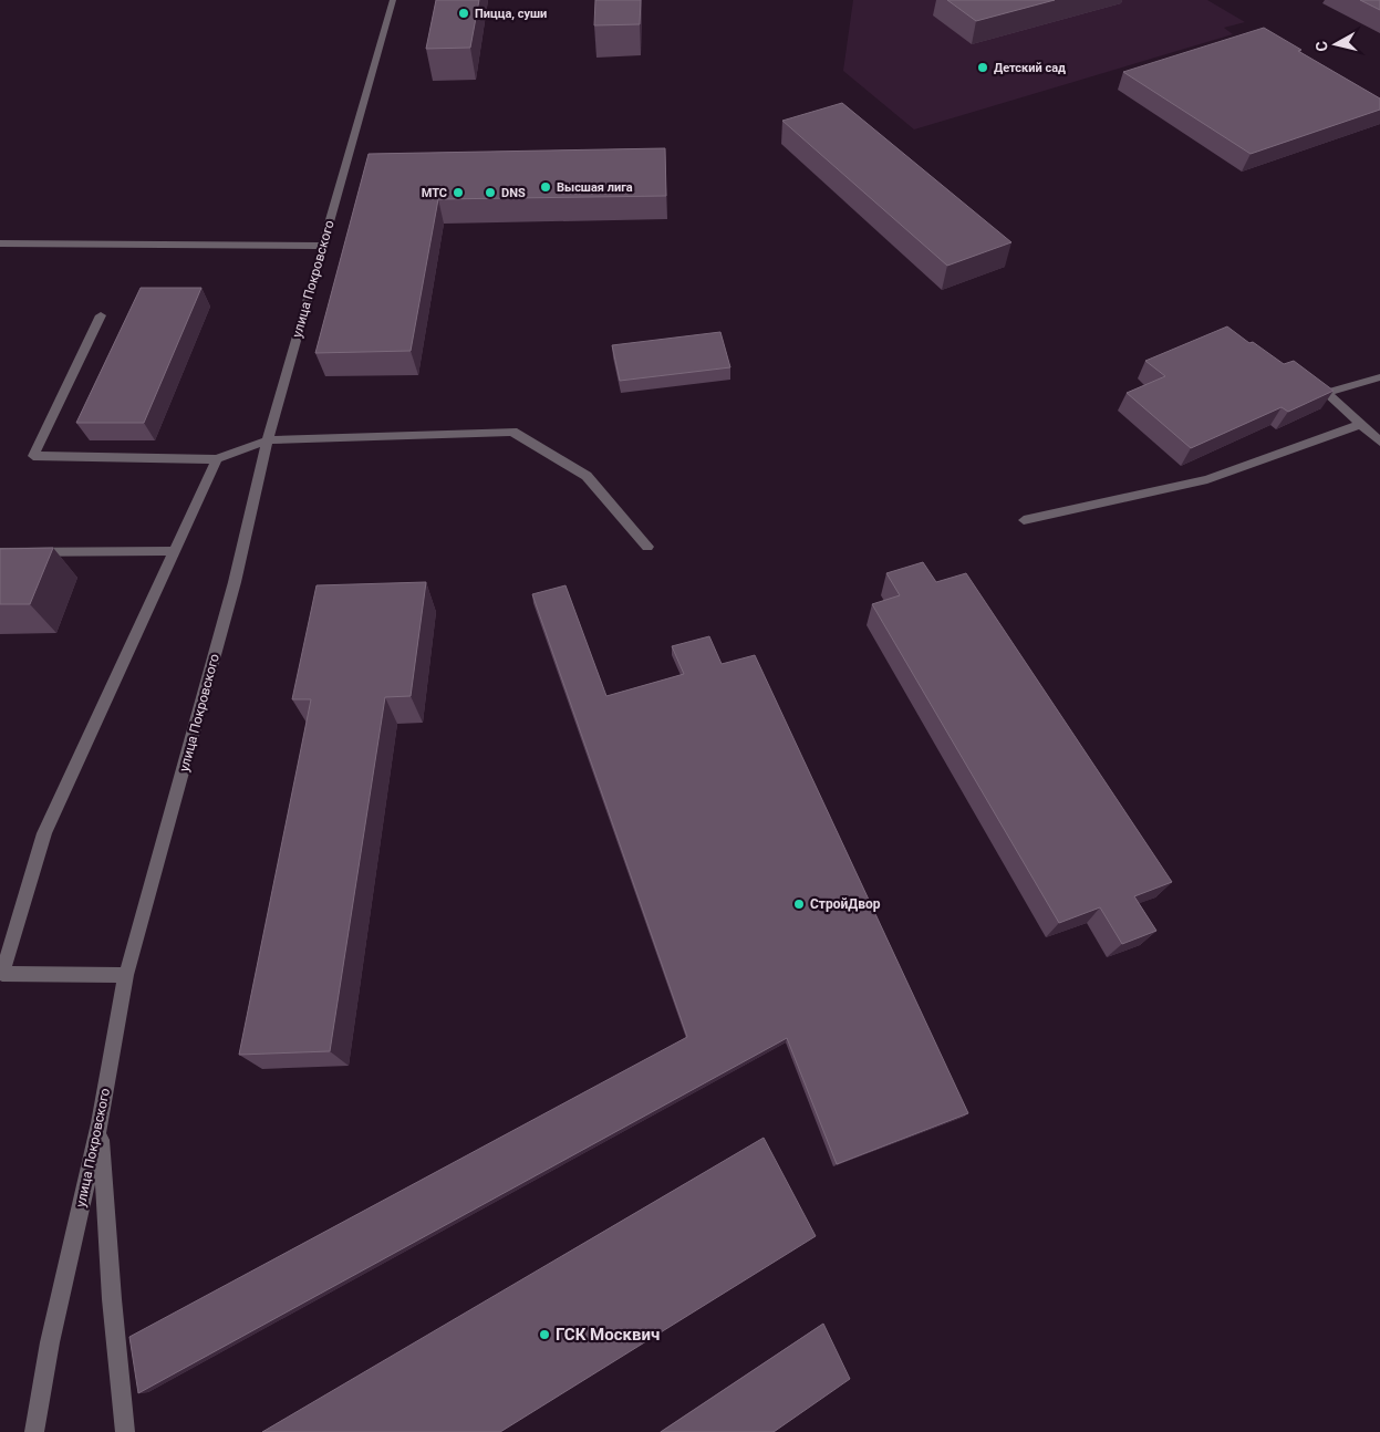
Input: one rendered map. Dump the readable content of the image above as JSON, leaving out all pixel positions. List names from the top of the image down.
{
  "streets": {
    "street": ["улица Покровского"]
  },
  "places": [
    "Пицца, суши",
    "Детский сад",
    "Высшая лига",
    "МТС",
    "DNS",
    "СтройДвор",
    "ГСК Москвич"
  ],
  "north": "left"
}
